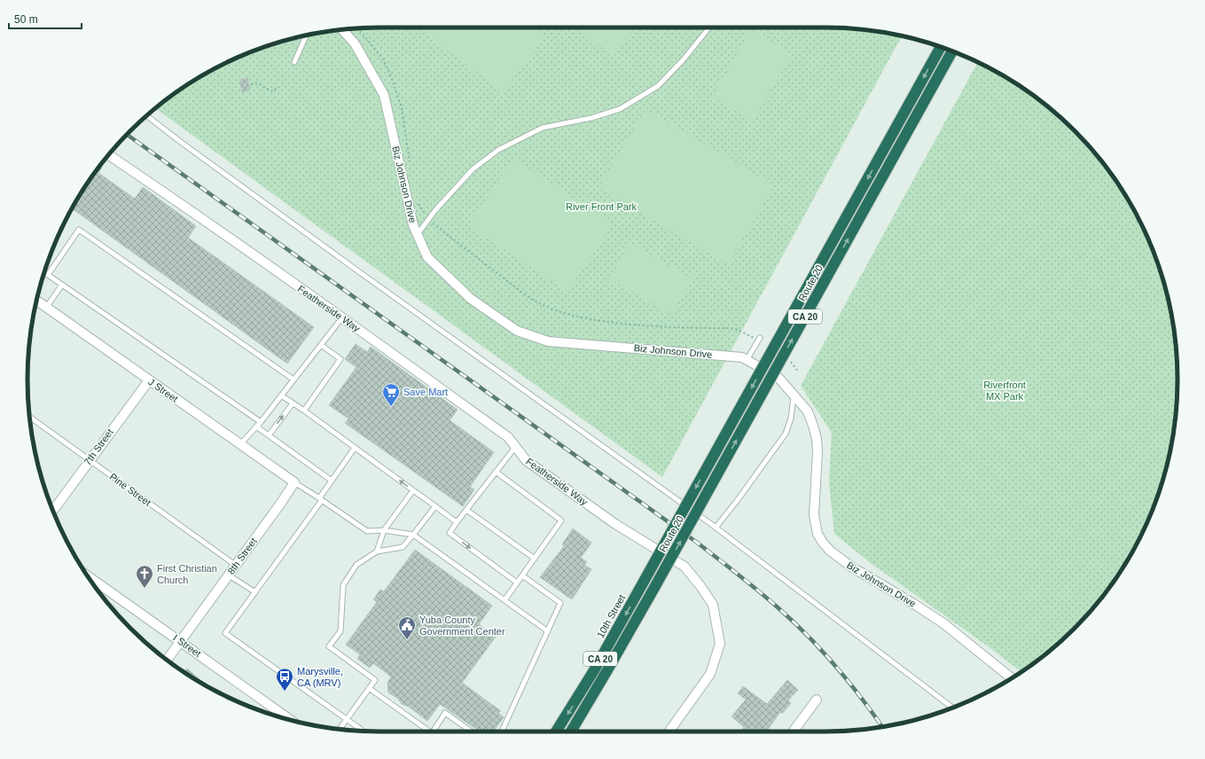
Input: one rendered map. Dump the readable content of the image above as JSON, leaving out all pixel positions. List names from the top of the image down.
{
  "streets": {
    "highway": ["Route 20", "CA 20", "10th Street"],
    "street": [
      "Biz Johnson Drive",
      "Featherside Way",
      "J Street",
      "7th Street",
      "8th Street",
      "I Street"
    ],
    "lane": ["Pine Street"]
  },
  "crossings": [
    ["Route 20", "10th Street"],
    ["J Street", "7th Street"],
    ["J Street", "8th Street"],
    ["7th Street", "Pine Street"],
    ["Pine Street", "8th Street"],
    ["8th Street", "I Street"]
  ],
  "one_way": ["10th Street"],
  "parks": ["River Front Park", "Riverfront MX Park"],
  "places": {
    "supermarket": ["Save Mart"],
    "church": ["First Christian Church"],
    "public building": ["Yuba County Government Center"],
    "bus stop": ["Marysville, CA (MRV)"]
  },
  "scale_bar": "50 m"
}
